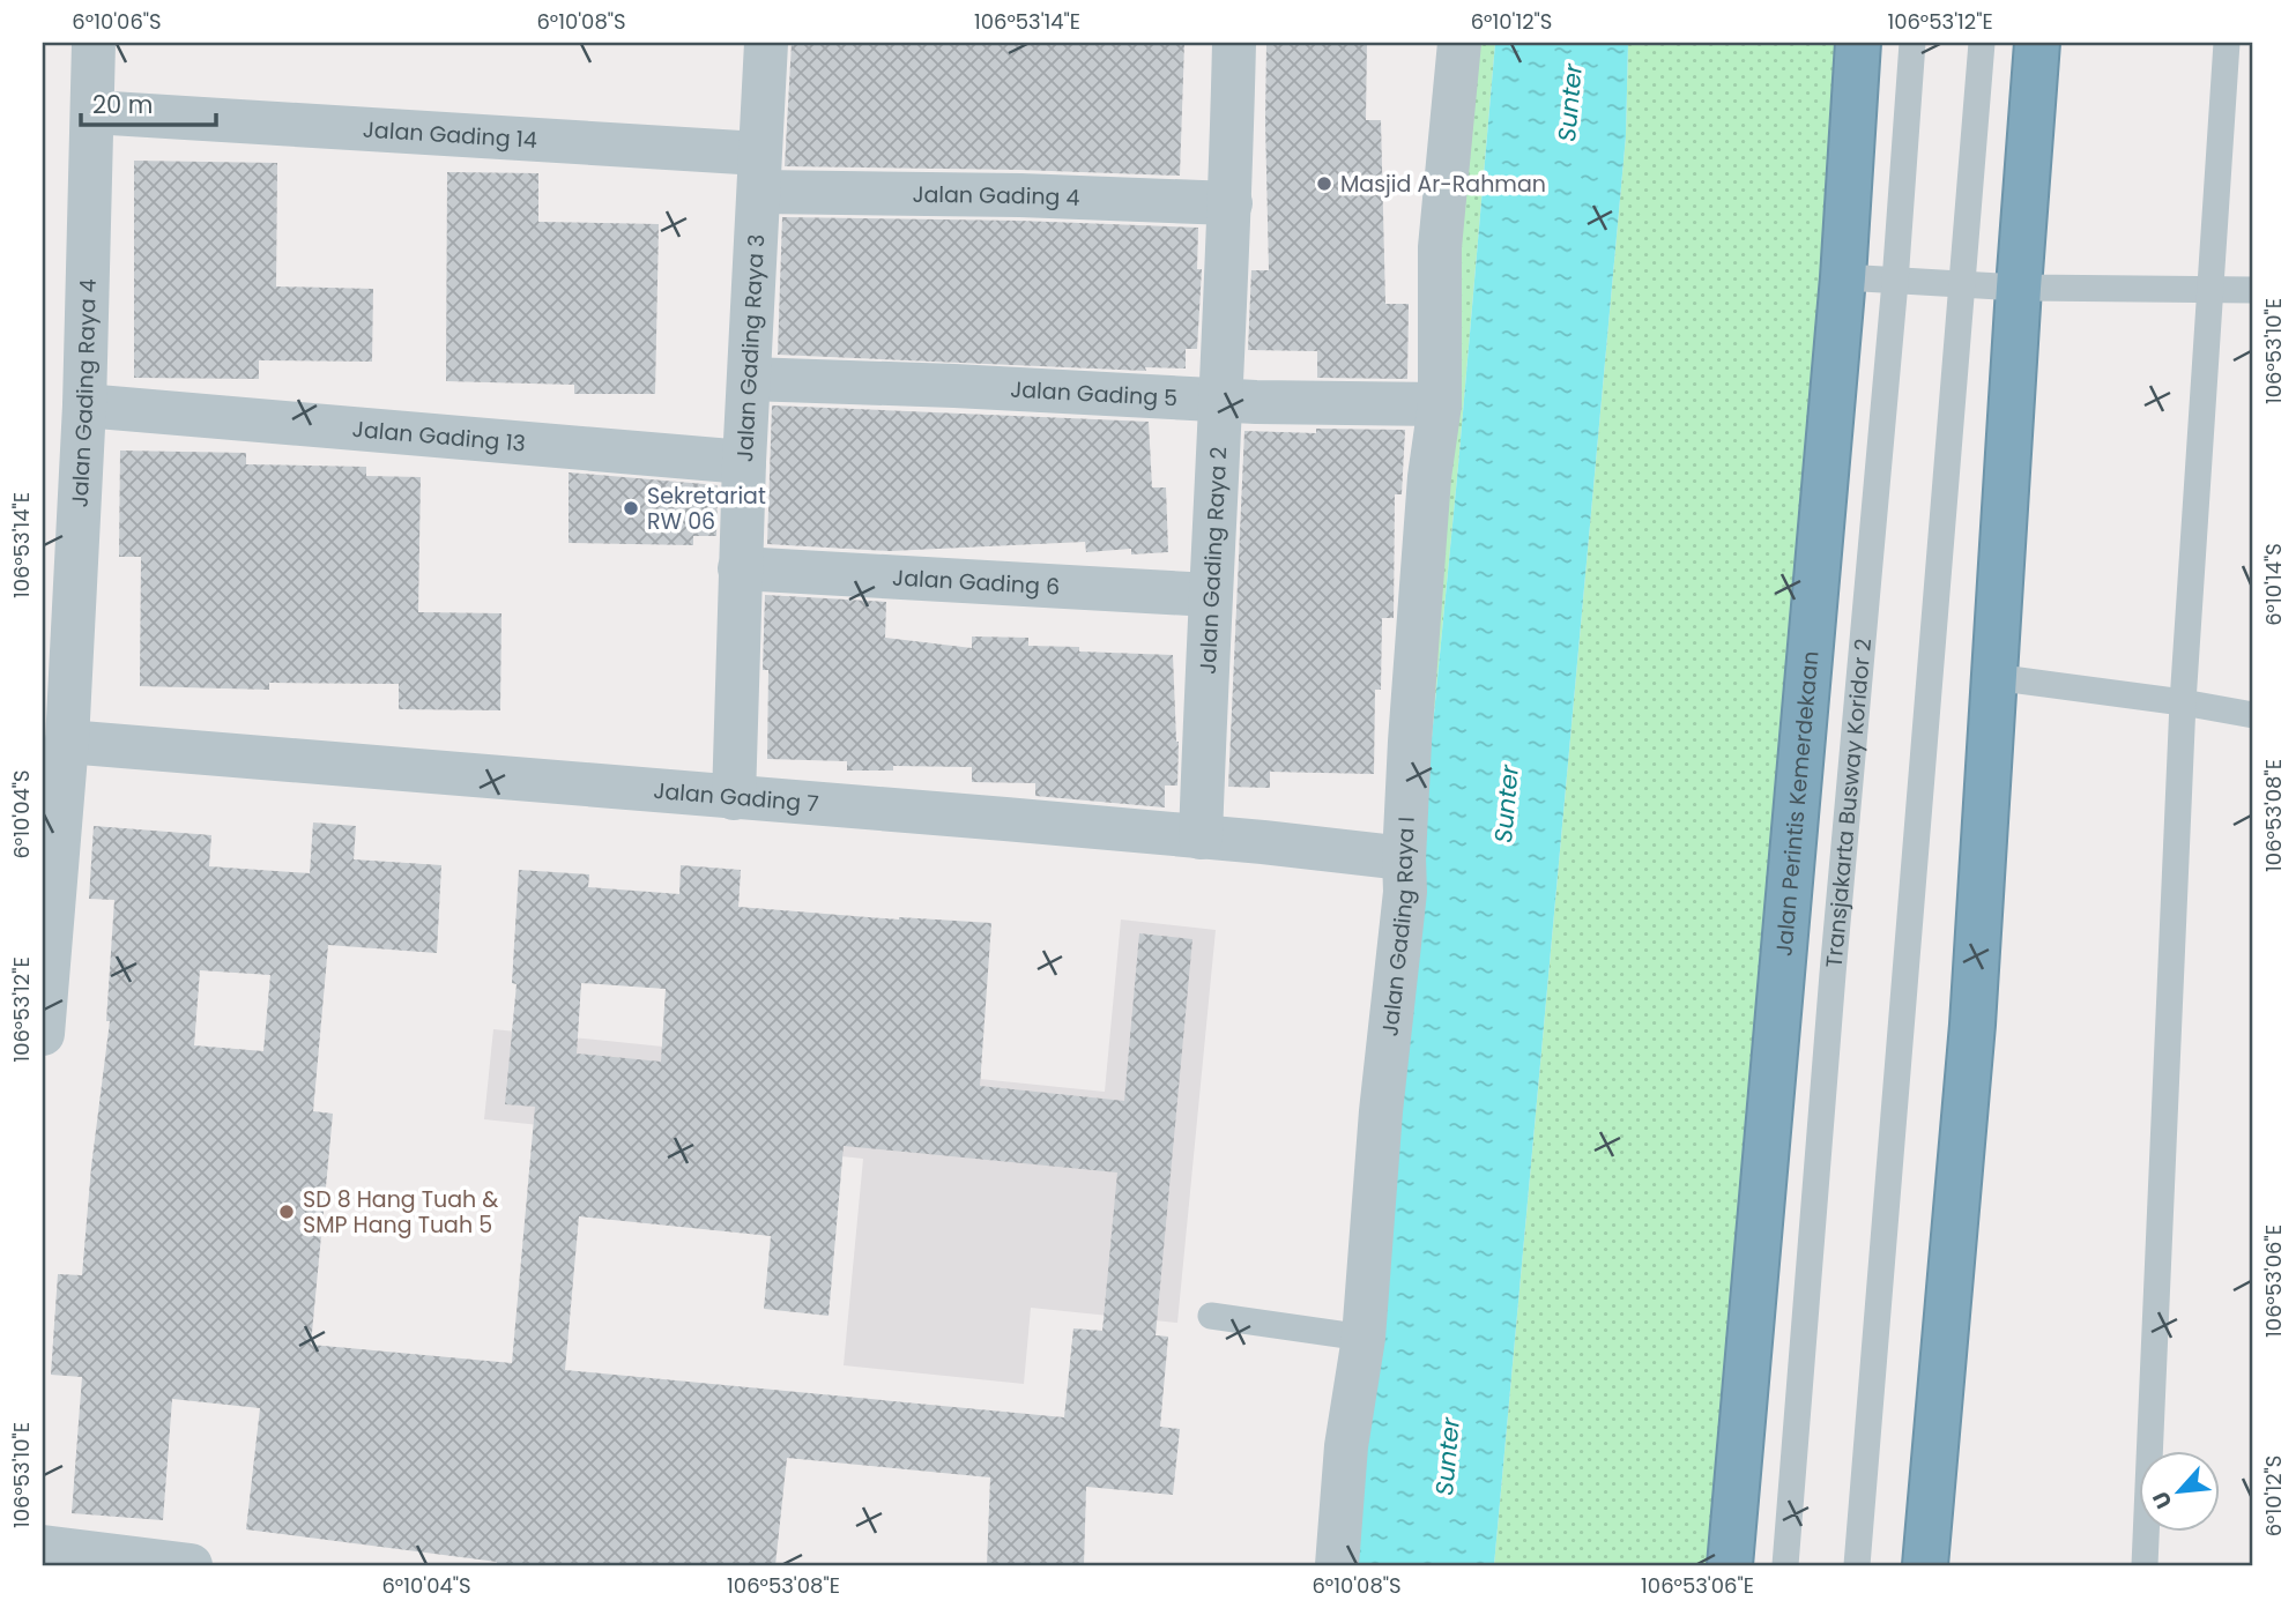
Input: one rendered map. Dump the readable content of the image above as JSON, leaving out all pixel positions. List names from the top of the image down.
{
  "streets": {
    "highway": ["Jalan Perintis Kemerdekaan"],
    "street": [
      "Jalan Gading 14",
      "Jalan Gading 4",
      "Jalan Gading Raya 3",
      "Jalan Gading Raya 4",
      "Jalan Gading 5",
      "Jalan Gading 13",
      "Jalan Gading Raya 2",
      "Jalan Gading 6",
      "Jalan Gading 7",
      "Jalan Gading Raya I"
    ],
    "lane": ["Transjakarta Busway Koridor 2"]
  },
  "crossings": [
    ["Jalan Gading 14", "Jalan Gading 4"],
    ["Jalan Gading 14", "Jalan Gading Raya 3"],
    ["Jalan Gading 14", "Jalan Gading Raya 4"],
    ["Jalan Gading 4", "Jalan Gading Raya 3"],
    ["Jalan Gading 4", "Jalan Gading Raya 2"],
    ["Jalan Gading Raya 3", "Jalan Gading 5"],
    ["Jalan Gading Raya 3", "Jalan Gading 13"],
    ["Jalan Gading Raya 3", "Jalan Gading 6"],
    ["Jalan Gading Raya 3", "Jalan Gading 7"],
    ["Jalan Gading Raya 4", "Jalan Gading 13"],
    ["Jalan Gading Raya 4", "Jalan Gading 7"],
    ["Jalan Gading 5", "Jalan Gading Raya 2"],
    ["Jalan Gading 5", "Jalan Gading Raya I"],
    ["Jalan Gading Raya 2", "Jalan Gading 6"],
    ["Jalan Gading Raya 2", "Jalan Gading 7"],
    ["Jalan Gading 7", "Jalan Gading Raya I"]
  ],
  "water": ["Sunter"],
  "places": ["Masjid Ar-Rahman", "Sekretariat RW 06", "SD 8 Hang Tuah & SMP Hang Tuah 5"],
  "scale_bar": "20 m",
  "north": "bottom left",
  "coordinates": [
    "6°10'06\"S",
    "6°10'08\"S",
    "106°53'14\"E",
    "6°10'12\"S",
    "106°53'12\"E",
    "106°53'10\"E",
    "6°10'14\"S",
    "6°10'04\"S",
    "106°53'08\"E",
    "106°53'06\"E"
  ]
}
